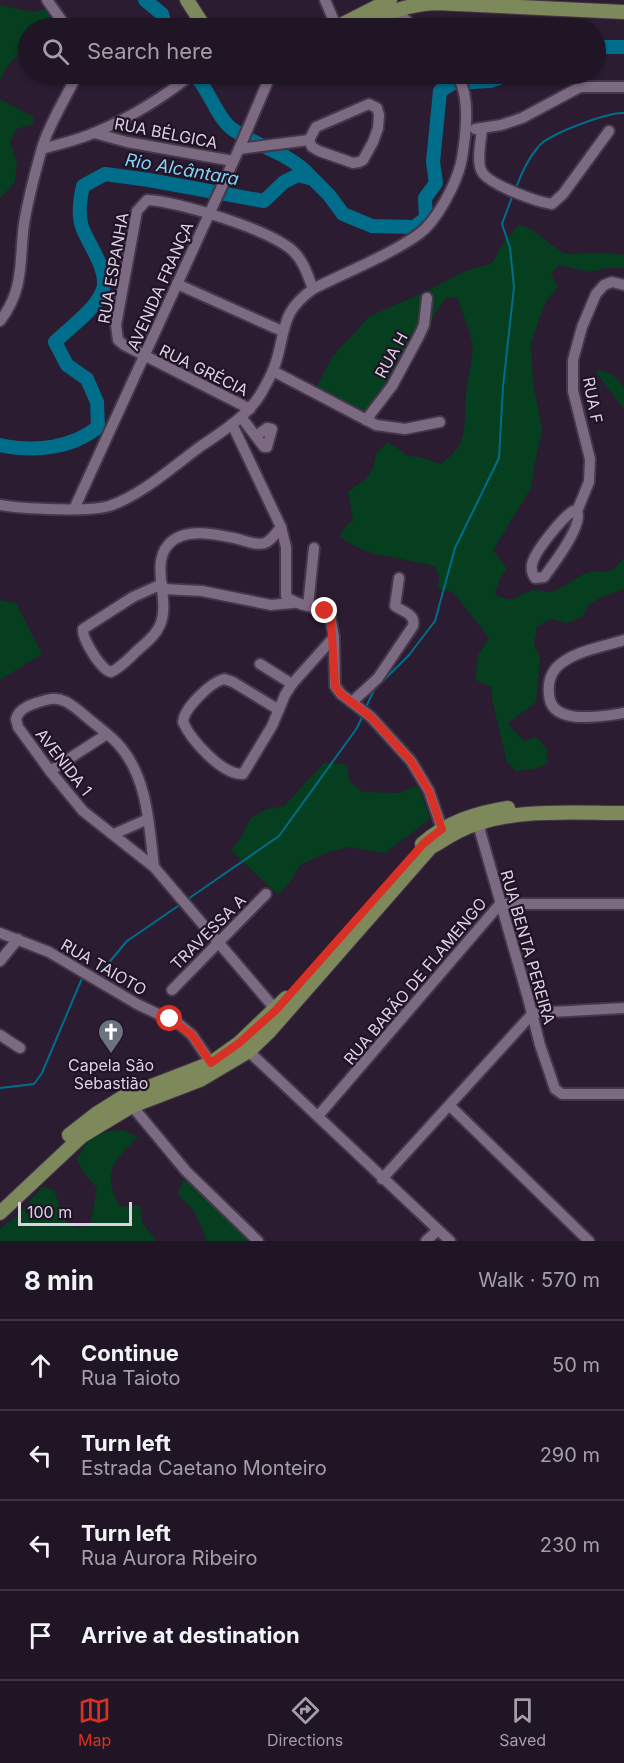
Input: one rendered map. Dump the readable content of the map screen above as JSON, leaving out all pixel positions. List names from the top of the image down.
{
  "streets": {
    "street": [
      "RUA BÉLGICA",
      "RUA ESPANHA",
      "AVENIDA FRANÇA",
      "RUA H",
      "RUA GRÉCIA",
      "RUA F",
      "AVENIDA 1",
      "TRAVESSA A",
      "RUA BENTA PEREIRA",
      "RUA TAIOTO",
      "RUA BARÃO DE FLAMENGO"
    ]
  },
  "crossings": [
    ["RUA BÉLGICA", "AVENIDA FRANÇA"],
    ["RUA ESPANHA", "AVENIDA FRANÇA"],
    ["RUA ESPANHA", "RUA GRÉCIA"],
    ["AVENIDA FRANÇA", "RUA GRÉCIA"],
    ["AVENIDA 1", "TRAVESSA A"],
    ["RUA BENTA PEREIRA", "RUA BARÃO DE FLAMENGO"]
  ],
  "water": ["Rio Alcântara"],
  "places": {
    "church": ["Capela São Sebastião"]
  },
  "scale_bar": "100 m",
  "page": {
    "search": "Search here",
    "scale": "100 m",
    "heading": ["8 min", "Walk · 570 m"],
    "list": [
      ["Continue", "Rua Taioto", "50 m"],
      ["Turn left", "Estrada Caetano Monteiro", "290 m"],
      ["Turn left", "Rua Aurora Ribeiro", "230 m"],
      "Arrive at destination"
    ],
    "nav": ["Map", "Directions", "Saved"]
  }
}
